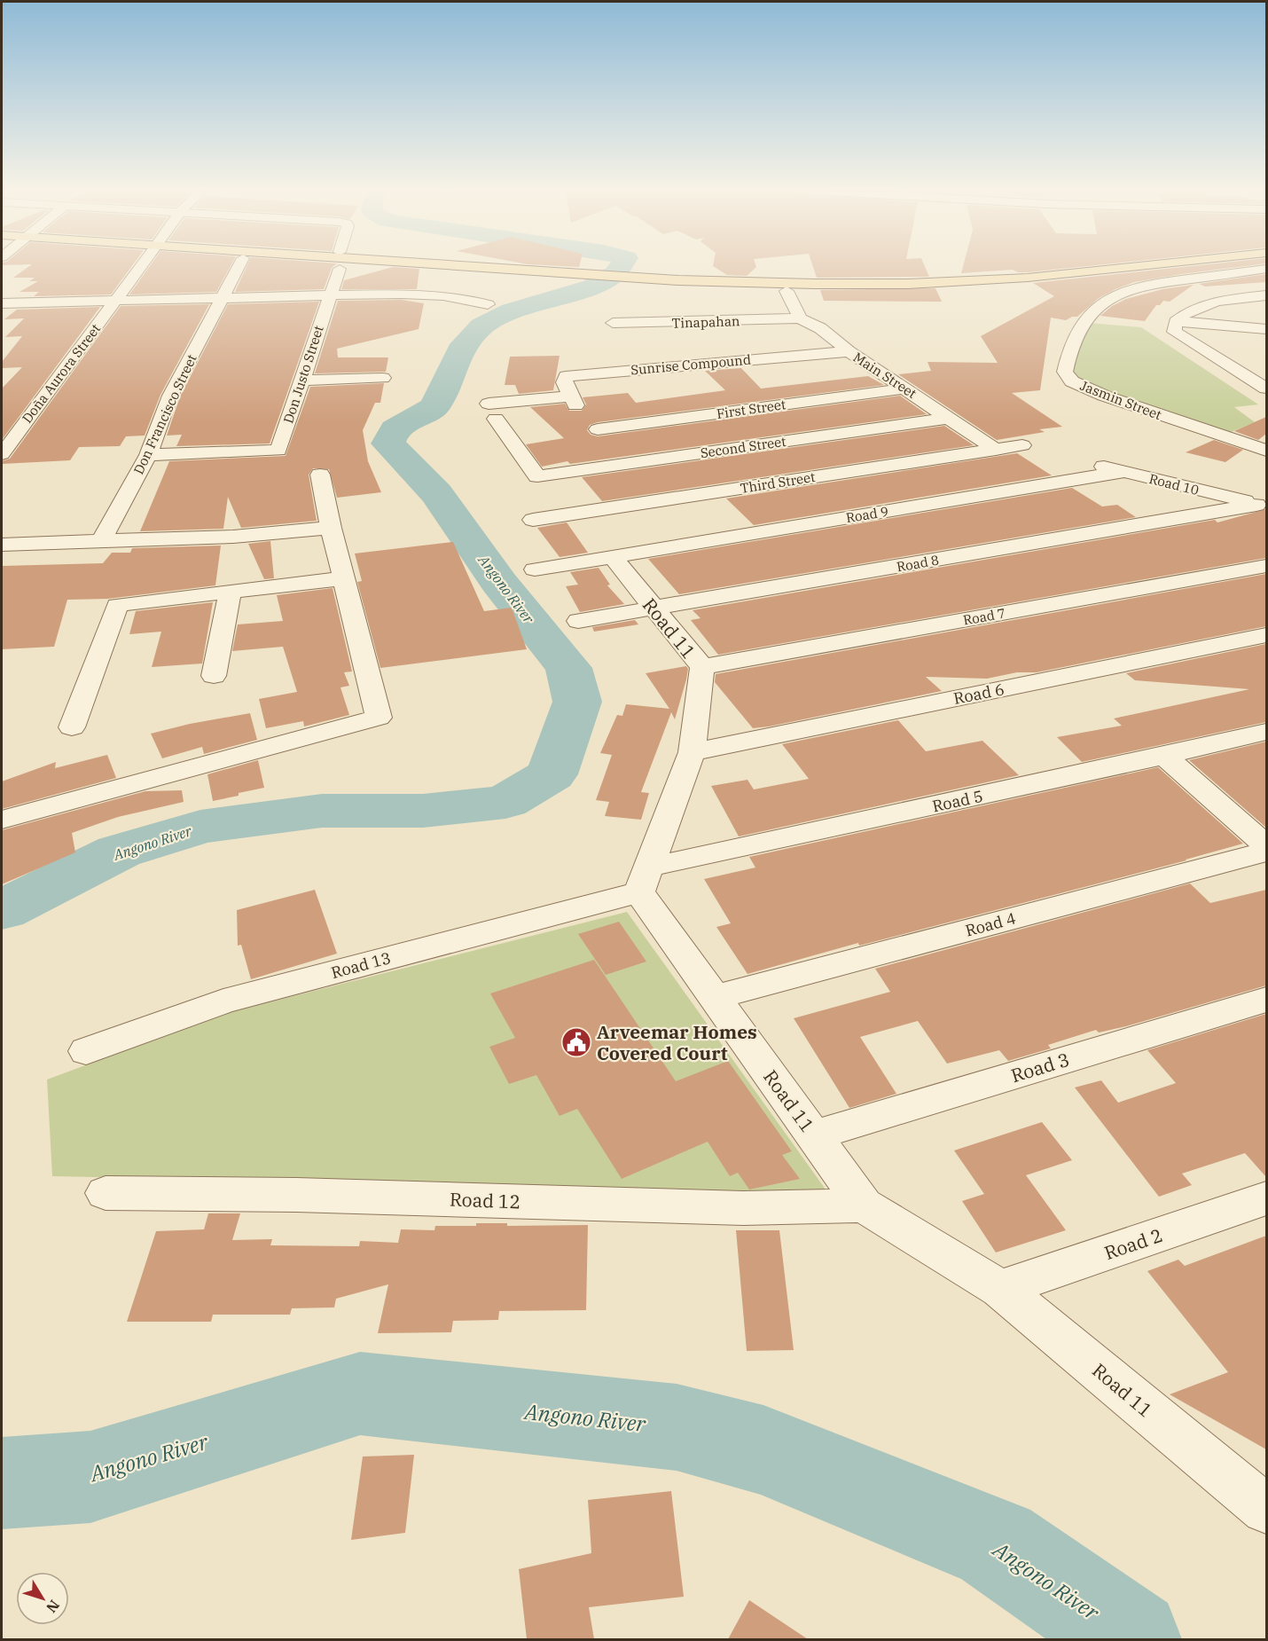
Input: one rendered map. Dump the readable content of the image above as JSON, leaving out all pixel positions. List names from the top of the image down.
{
  "streets": {
    "street": [
      "Tinapahan",
      "Sunrise Compound",
      "Doña Aurora Street",
      "Don Justo Street",
      "Main Street",
      "Jasmin Street",
      "First Street",
      "Don Francisco Street",
      "Second Street",
      "Third Street",
      "Road 10",
      "Road 9",
      "Road 8",
      "Road 7",
      "Road 11",
      "Road 6",
      "Road 5",
      "Road 4",
      "Road 13",
      "Road 3",
      "Road 12",
      "Road 2"
    ]
  },
  "crossings": [
    ["Tinapahan", "Main Street"],
    ["Sunrise Compound", "Main Street"],
    ["Sunrise Compound", "Second Street"],
    ["Don Justo Street", "Don Francisco Street"],
    ["Main Street", "First Street"],
    ["Main Street", "Second Street"],
    ["Main Street", "Third Street"],
    ["Road 10", "Road 9"],
    ["Road 10", "Road 8"],
    ["Road 9", "Road 11"],
    ["Road 8", "Road 11"],
    ["Road 7", "Road 11"],
    ["Road 11", "Road 6"],
    ["Road 11", "Road 5"],
    ["Road 11", "Road 4"],
    ["Road 11", "Road 13"],
    ["Road 11", "Road 3"],
    ["Road 11", "Road 12"],
    ["Road 11", "Road 2"],
    ["Road 5", "Road 13"]
  ],
  "water": ["Angono River"],
  "places": {
    "public building": ["Arveemar Homes Covered Court"]
  },
  "north": "bottom right"
}
